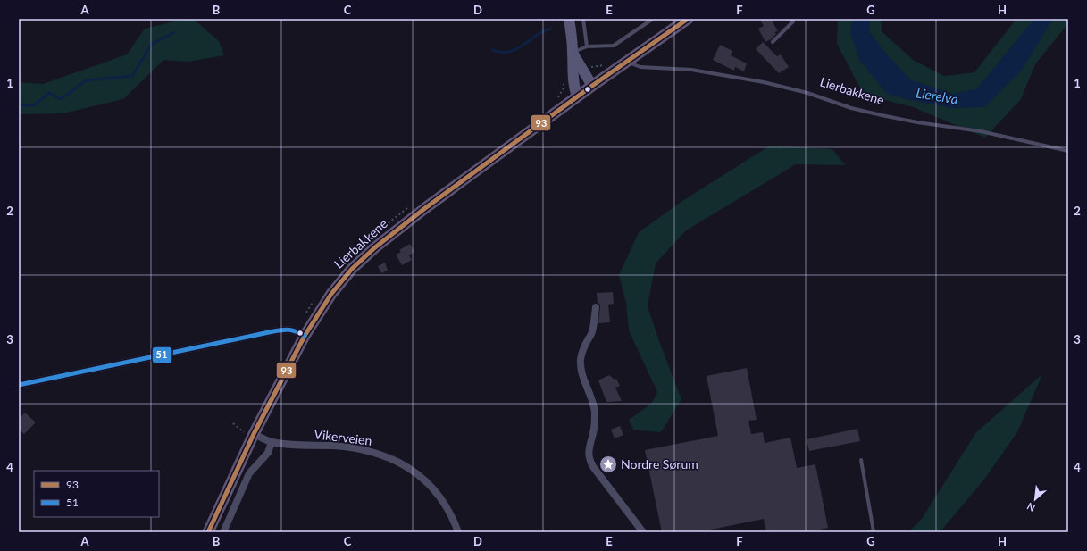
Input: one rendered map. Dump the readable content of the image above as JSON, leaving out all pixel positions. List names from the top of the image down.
{
  "streets": {
    "main road": ["Lierbakkene"],
    "street": ["Vikerveien"]
  },
  "crossings": [
    ["Lierbakkene", "Vikerveien"]
  ],
  "water": ["Lierelva"],
  "places": {
    "place": ["Nordre Sørum"]
  },
  "lines": ["transit line 93", "transit line 51"],
  "legend": ["93", "51"],
  "north": "bottom left",
  "grid": {
    "columns": [
      "A",
      "B",
      "C",
      "D",
      "E",
      "F",
      "G",
      "H"
    ],
    "rows": [
      "1",
      "2",
      "3",
      "4"
    ]
  }
}
